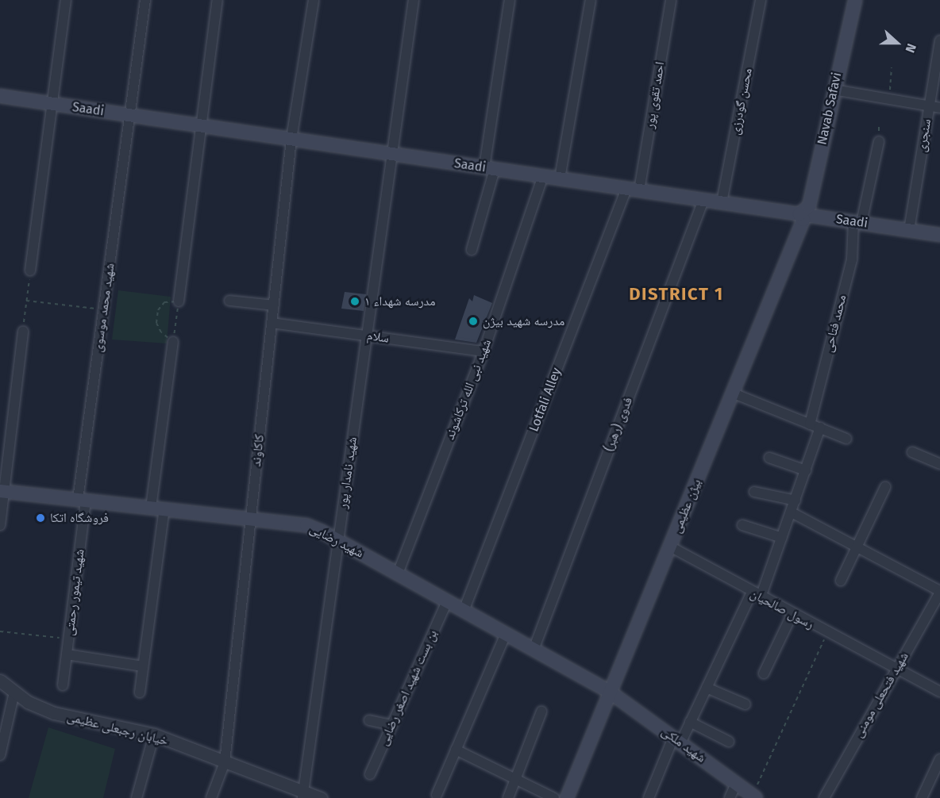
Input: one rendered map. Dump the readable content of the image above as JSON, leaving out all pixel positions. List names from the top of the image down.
{
  "streets": {
    "main road": [
      "Navab Safavi",
      "Saadi",
      "بیژن عظیمی",
      "شهید رضایی",
      "شهید ملکی"
    ],
    "street": [
      "احمد تقوی پور",
      "محسن گودرزی",
      "سنجری",
      "شهید محمد موسوی",
      "محمد فتاحی",
      "سلام",
      "شهید نبی الله ترکاشوند",
      "Lotfali Alley",
      "فدوی (رهبر)",
      "کاکاوند",
      "شهید نامدار پور",
      "شهید تیمور رحمتی",
      "رسول صالحیان",
      "بن بست شهید اصغر رضایی",
      "شهید فتحعلی مومنی",
      "خیابان رجبعلی عظیمی"
    ]
  },
  "crossings": [
    ["احمد تقوی پور", "Saadi"],
    ["احمد تقوی پور", "Lotfali Alley"],
    ["محسن گودرزی", "Saadi"],
    ["Navab Safavi", "Saadi"],
    ["Navab Safavi", "بیژن عظیمی"],
    ["Saadi", "سنجری"],
    ["Saadi", "شهید محمد موسوی"],
    ["Saadi", "محمد فتاحی"],
    ["Saadi", "شهید نبی الله ترکاشوند"],
    ["Saadi", "Lotfali Alley"],
    ["Saadi", "فدوی (رهبر)"],
    ["Saadi", "کاکاوند"],
    ["Saadi", "شهید نامدار پور"],
    ["Saadi", "بیژن عظیمی"],
    ["شهید محمد موسوی", "شهید رضایی"],
    ["شهید محمد موسوی", "شهید تیمور رحمتی"],
    ["سلام", "شهید نبی الله ترکاشوند"],
    ["سلام", "کاکاوند"],
    ["سلام", "شهید نامدار پور"],
    ["شهید نبی الله ترکاشوند", "شهید رضایی"],
    ["Lotfali Alley", "شهید رضایی"],
    ["فدوی (رهبر)", "شهید رضایی"],
    ["کاکاوند", "شهید رضایی"],
    ["کاکاوند", "خیابان رجبعلی عظیمی"],
    ["شهید نامدار پور", "شهید رضایی"],
    ["شهید نامدار پور", "خیابان رجبعلی عظیمی"],
    ["بیژن عظیمی", "شهید رضایی"],
    ["بیژن عظیمی", "رسول صالحیان"],
    ["بیژن عظیمی", "شهید ملکی"],
    ["شهید رضایی", "شهید تیمور رحمتی"],
    ["شهید رضایی", "بن بست شهید اصغر رضایی"],
    ["شهید رضایی", "شهید ملکی"],
    ["رسول صالحیان", "شهید فتحعلی مومنی"]
  ],
  "districts": ["DISTRICT 1"],
  "places": ["مدرسه شهداء ۱", "مدرسه شهید بیژن", "فروشگاه اتکا"],
  "north": "right"
}
